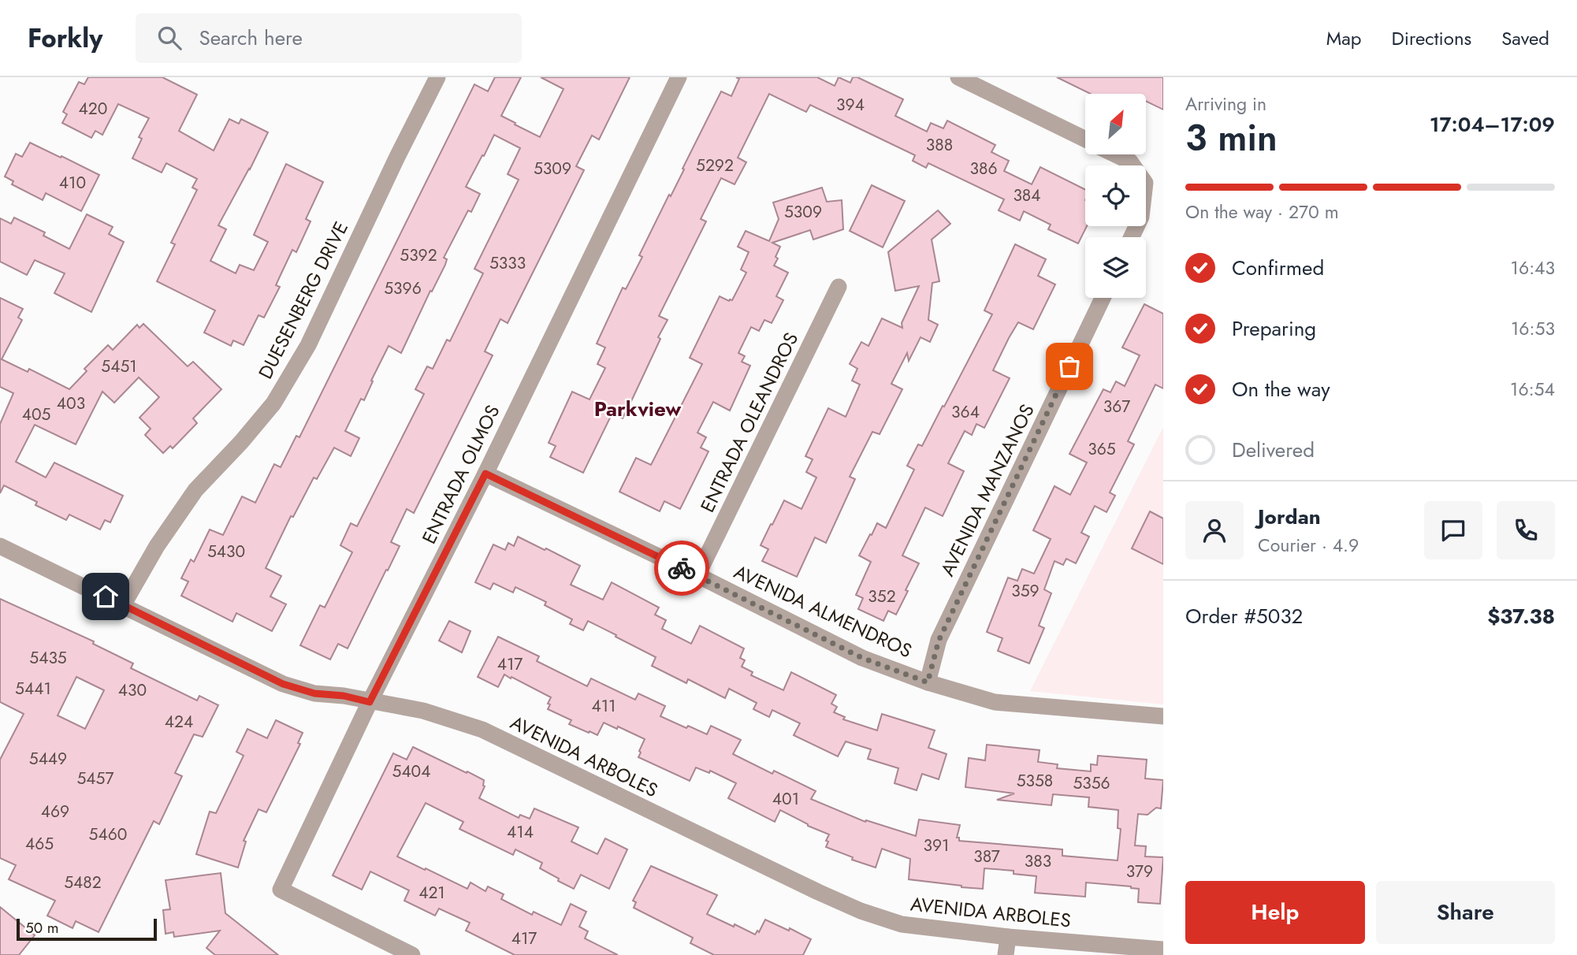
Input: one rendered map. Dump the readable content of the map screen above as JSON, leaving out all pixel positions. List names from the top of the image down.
{
  "streets": {
    "street": [
      "DUESENBERG DRIVE",
      "ENTRADA OLEANDROS",
      "ENTRADA OLMOS",
      "AVENIDA MANZANOS",
      "AVENIDA ALMENDROS",
      "AVENIDA ARBOLES"
    ]
  },
  "crossings": [
    ["DUESENBERG DRIVE", "AVENIDA ARBOLES"],
    ["ENTRADA OLEANDROS", "AVENIDA ALMENDROS"],
    ["ENTRADA OLMOS", "AVENIDA ALMENDROS"],
    ["ENTRADA OLMOS", "AVENIDA ARBOLES"],
    ["AVENIDA MANZANOS", "AVENIDA ALMENDROS"]
  ],
  "districts": ["Parkview"],
  "house_numbers": [
    "394",
    "420",
    "388",
    "5292",
    "5309",
    "386",
    "410",
    "384",
    "5309",
    "5392",
    "5333",
    "5396",
    "5451",
    "403",
    "367",
    "364",
    "405",
    "365",
    "5430",
    "359",
    "352",
    "5435",
    "417",
    "5441",
    "430",
    "411",
    "424",
    "5449",
    "5404",
    "5457",
    "5358",
    "5356",
    "401",
    "469",
    "414",
    "5460",
    "465",
    "391",
    "387",
    "383",
    "379",
    "5482",
    "421",
    "417"
  ],
  "scale_bar": "50 m",
  "north": "top right",
  "page": {
    "header": "Forkly",
    "search": "Search here",
    "nav": ["Map", "Directions", "Saved"],
    "heading": ["3 min", "Arriving in", "17:04–17:09"],
    "panel": [
      "Jordan",
      "Courier · 4.9",
      "Order #5032",
      "$37.38"
    ],
    "bar": "On the way · 270 m",
    "list": [
      ["Confirmed", "16:43"],
      ["Preparing", "16:53"],
      ["On the way", "16:54"],
      "Delivered"
    ],
    "buttons": ["Help", "Share"],
    "scale": "50 m"
  }
}
